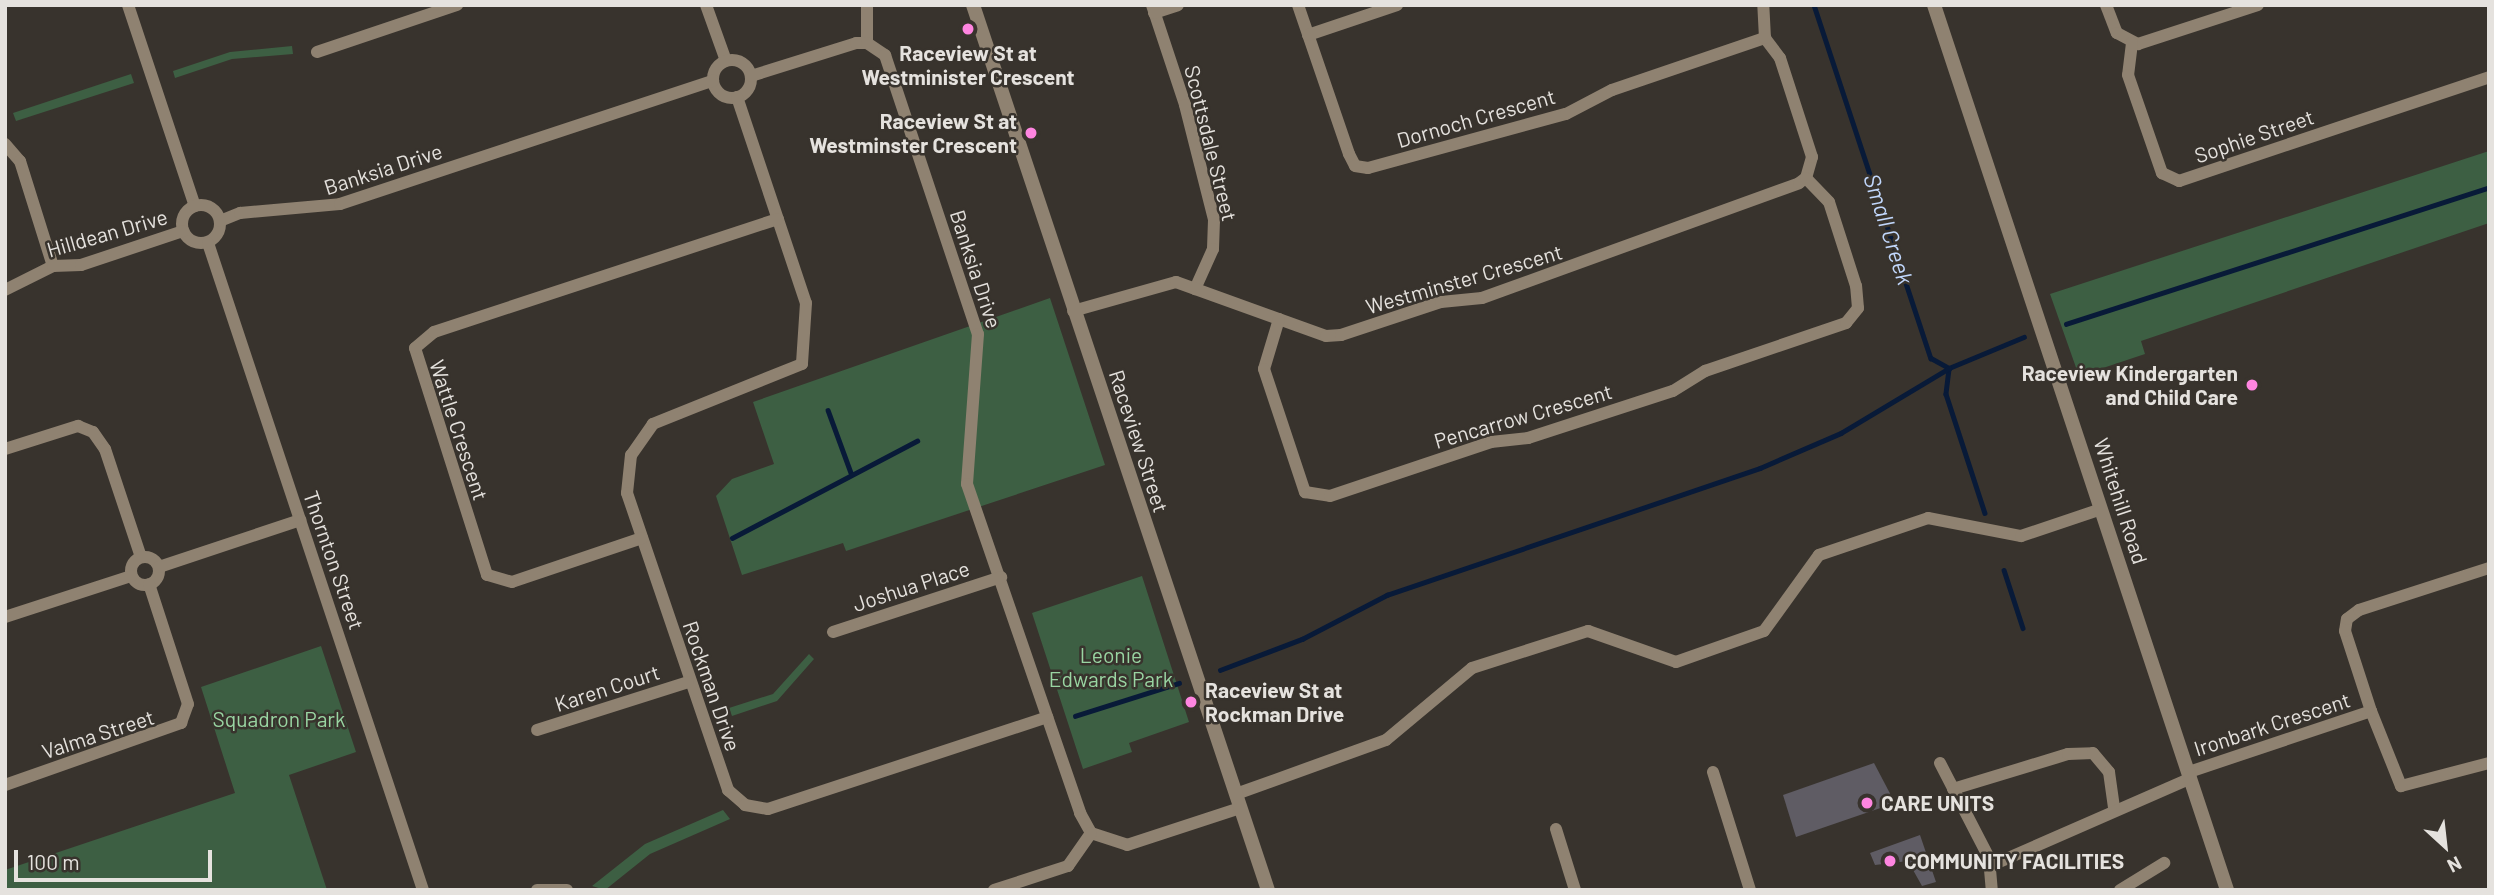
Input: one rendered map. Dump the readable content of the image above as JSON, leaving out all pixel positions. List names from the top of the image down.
{
  "streets": {
    "street": [
      "Dornoch Crescent",
      "Sophie Street",
      "Scottsdale Street",
      "Banksia Drive",
      "Hilldean Drive",
      "Westminster Crescent",
      "Pencarrow Crescent",
      "Wattle Crescent",
      "Raceview Street",
      "Whitehill Road",
      "Thornton Street",
      "Joshua Place",
      "Rockman Drive",
      "Karen Court",
      "Ironbark Crescent",
      "Valma Street"
    ]
  },
  "crossings": [
    ["Scottsdale Street", "Westminster Crescent"],
    ["Banksia Drive", "Hilldean Drive"],
    ["Banksia Drive", "Thornton Street"],
    ["Banksia Drive", "Joshua Place"],
    ["Banksia Drive", "Rockman Drive"],
    ["Hilldean Drive", "Thornton Street"],
    ["Westminster Crescent", "Pencarrow Crescent"],
    ["Westminster Crescent", "Raceview Street"],
    ["Wattle Crescent", "Rockman Drive"],
    ["Whitehill Road", "Ironbark Crescent"],
    ["Rockman Drive", "Karen Court"]
  ],
  "water": ["Small Creek"],
  "parks": ["Leonie Edwards Park", "Squadron Park"],
  "places": [
    "Raceview St at Westminister Crescent",
    "Raceview St at Westminster Crescent",
    "Raceview Kindergarten and Child Care",
    "Raceview St at Rockman Drive",
    "CARE UNITS",
    "COMMUNITY FACILITIES"
  ],
  "scale_bar": "100 m",
  "north": "bottom right"
}
